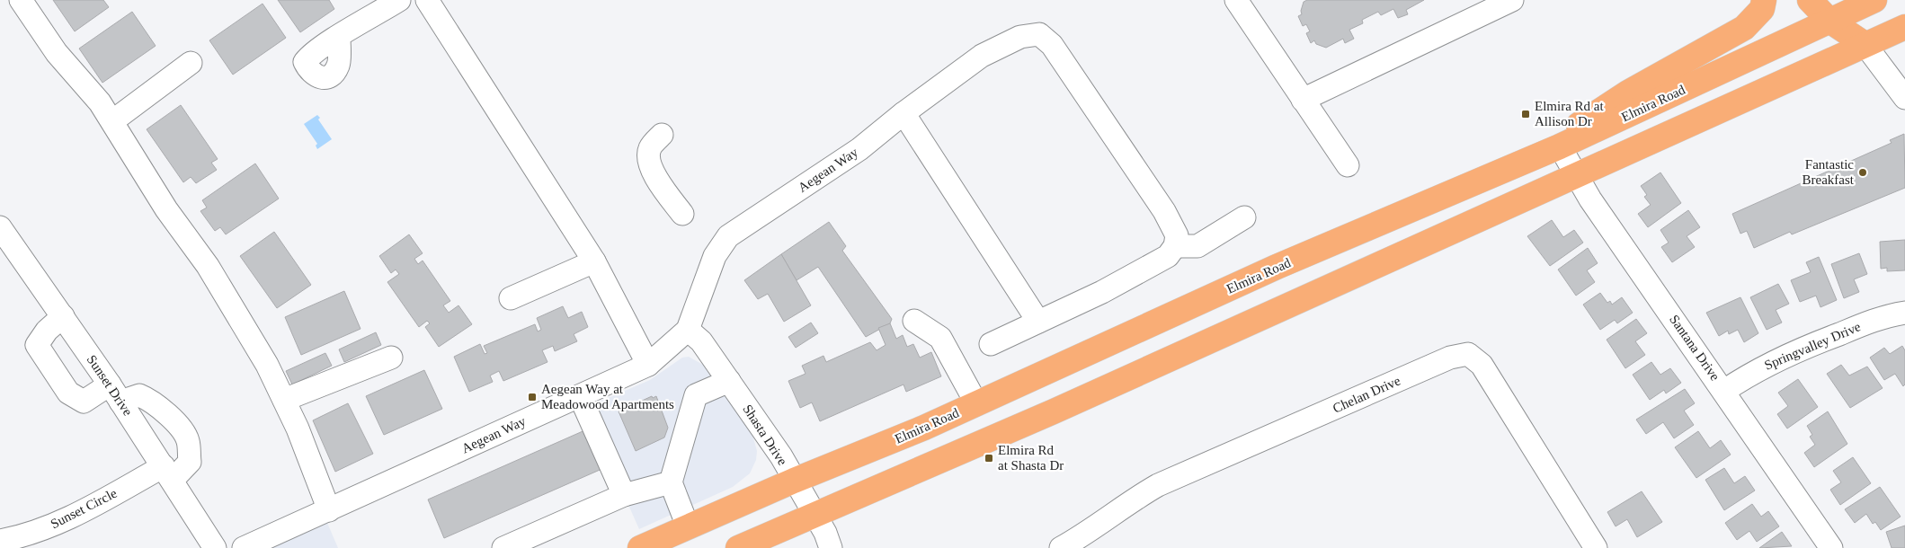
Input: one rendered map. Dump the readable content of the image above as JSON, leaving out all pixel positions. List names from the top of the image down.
{
  "streets": {
    "main road": ["Elmira Road"],
    "street": [
      "Aegean Way",
      "Springvalley Drive",
      "Santana Drive",
      "Sunset Drive",
      "Chelan Drive",
      "Shasta Drive",
      "Sunset Circle"
    ]
  },
  "crossings": [
    ["Elmira Road", "Santana Drive"],
    ["Elmira Road", "Shasta Drive"],
    ["Aegean Way", "Shasta Drive"],
    ["Springvalley Drive", "Santana Drive"],
    ["Sunset Drive", "Sunset Circle"]
  ],
  "places": {
    "transit": ["Elmira Rd at Allison Dr", "Aegean Way at Meadowood Apartments", "Elmira Rd at Shasta Dr"],
    "other": ["Fantastic Breakfast"]
  }
}
